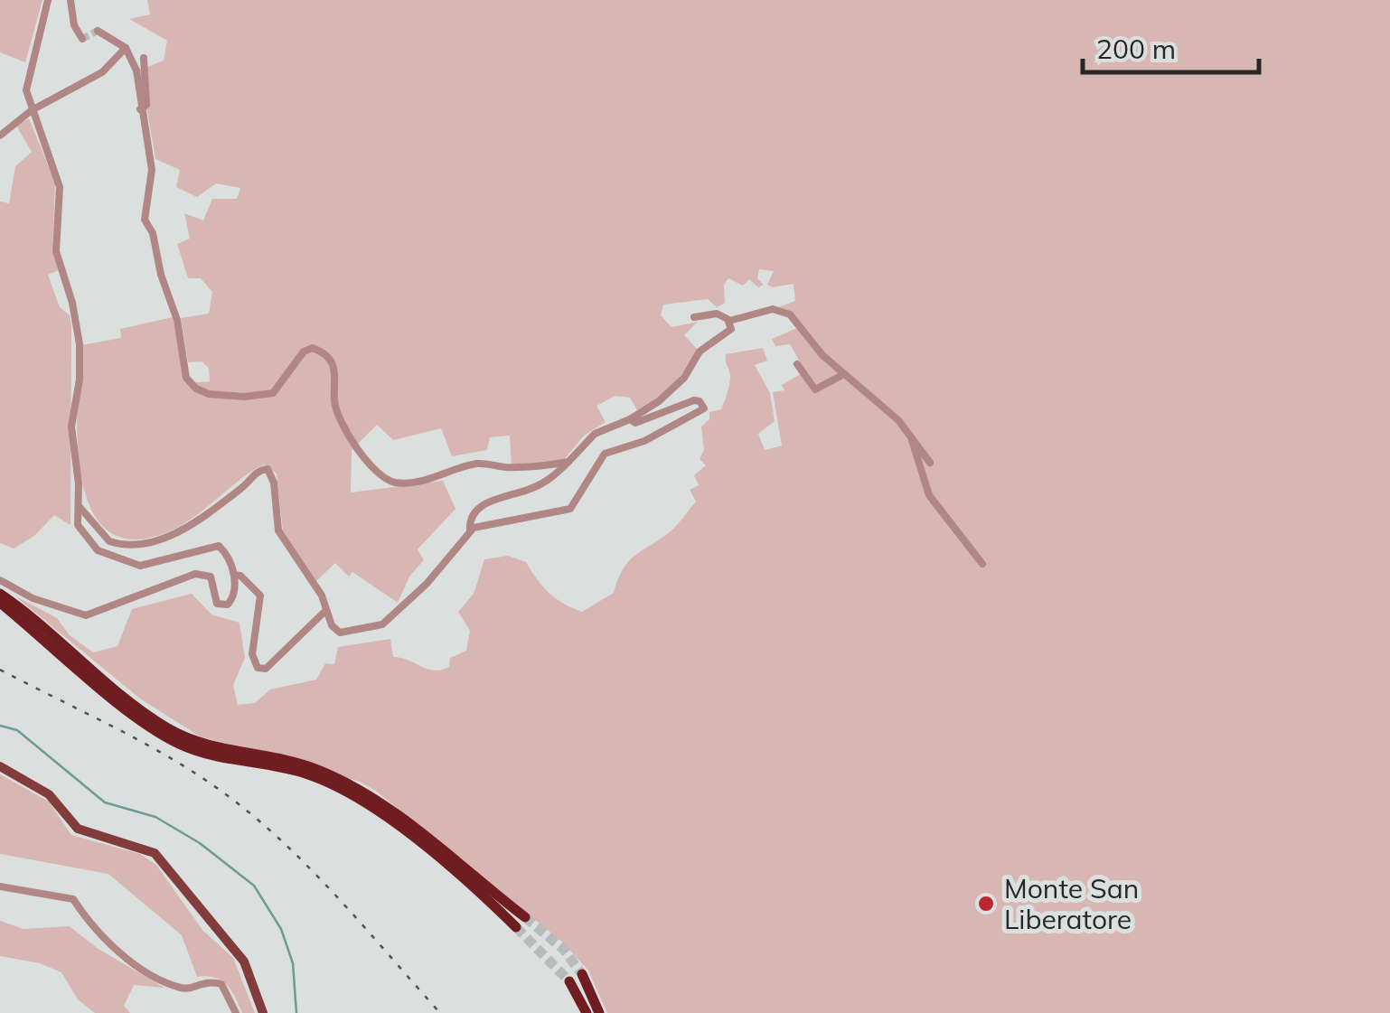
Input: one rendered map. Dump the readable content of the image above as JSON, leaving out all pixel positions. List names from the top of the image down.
{
  "places": ["Monte San Liberatore"],
  "scale_bar": "200 m"
}
